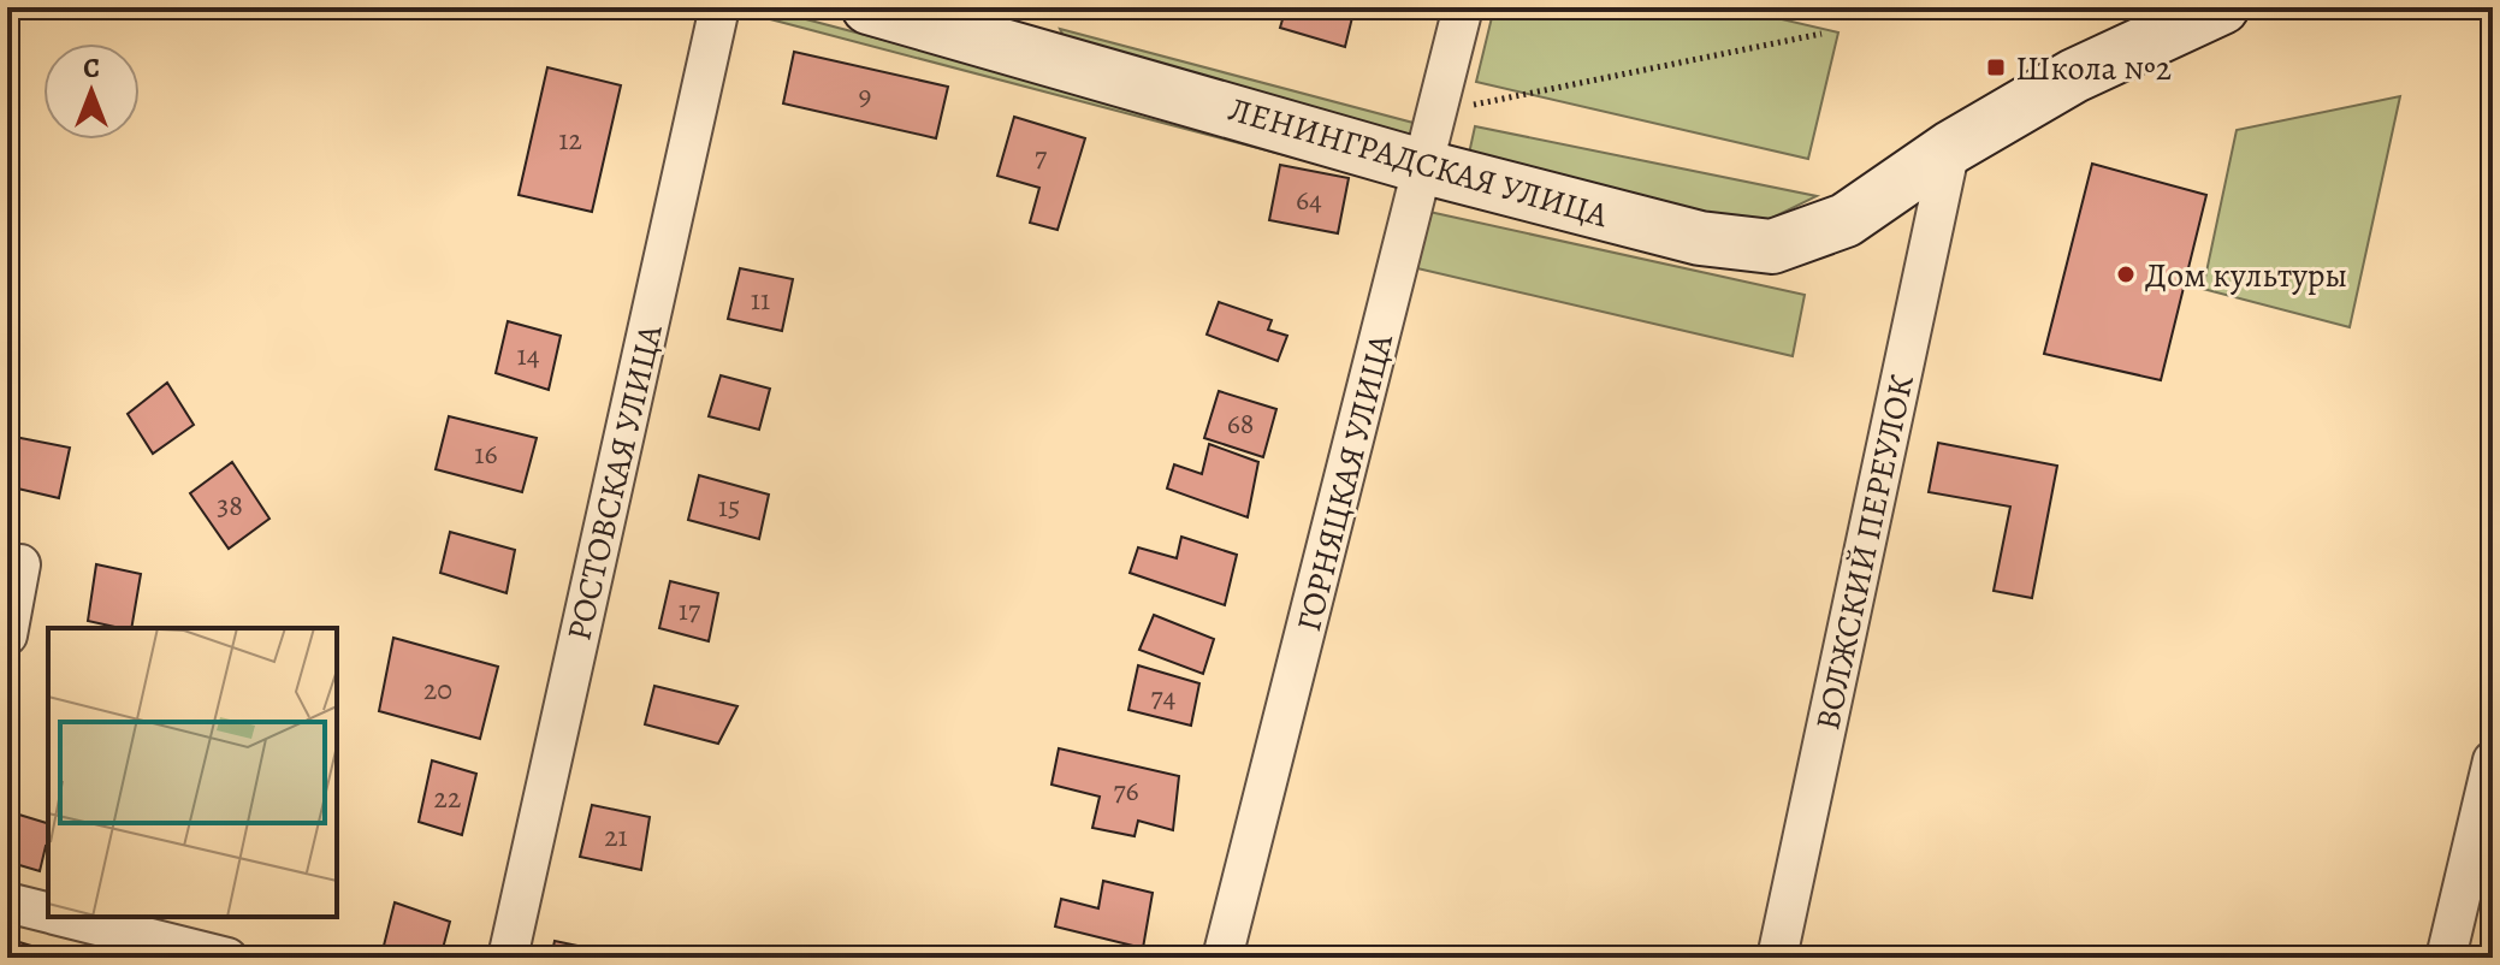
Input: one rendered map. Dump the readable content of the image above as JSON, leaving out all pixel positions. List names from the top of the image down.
{
  "streets": {
    "street": [
      "ЛЕНИНГРАДСКАЯ УЛИЦА",
      "РОСТОВСКАЯ УЛИЦА",
      "ГОРНЯЦКАЯ УЛИЦА",
      "ВОЛЖСКИЙ ПЕРЕУЛОК"
    ]
  },
  "crossings": [
    ["ЛЕНИНГРАДСКАЯ УЛИЦА", "ГОРНЯЦКАЯ УЛИЦА"],
    ["ЛЕНИНГРАДСКАЯ УЛИЦА", "ВОЛЖСКИЙ ПЕРЕУЛОК"]
  ],
  "places": {
    "transit": ["Школа №2"],
    "other": ["Дом культуры"]
  },
  "house_numbers": [
    "9",
    "12",
    "7",
    "64",
    "11",
    "14",
    "68",
    "16",
    "38",
    "15",
    "17",
    "20",
    "74",
    "76",
    "22",
    "21"
  ],
  "north": "top"
}
